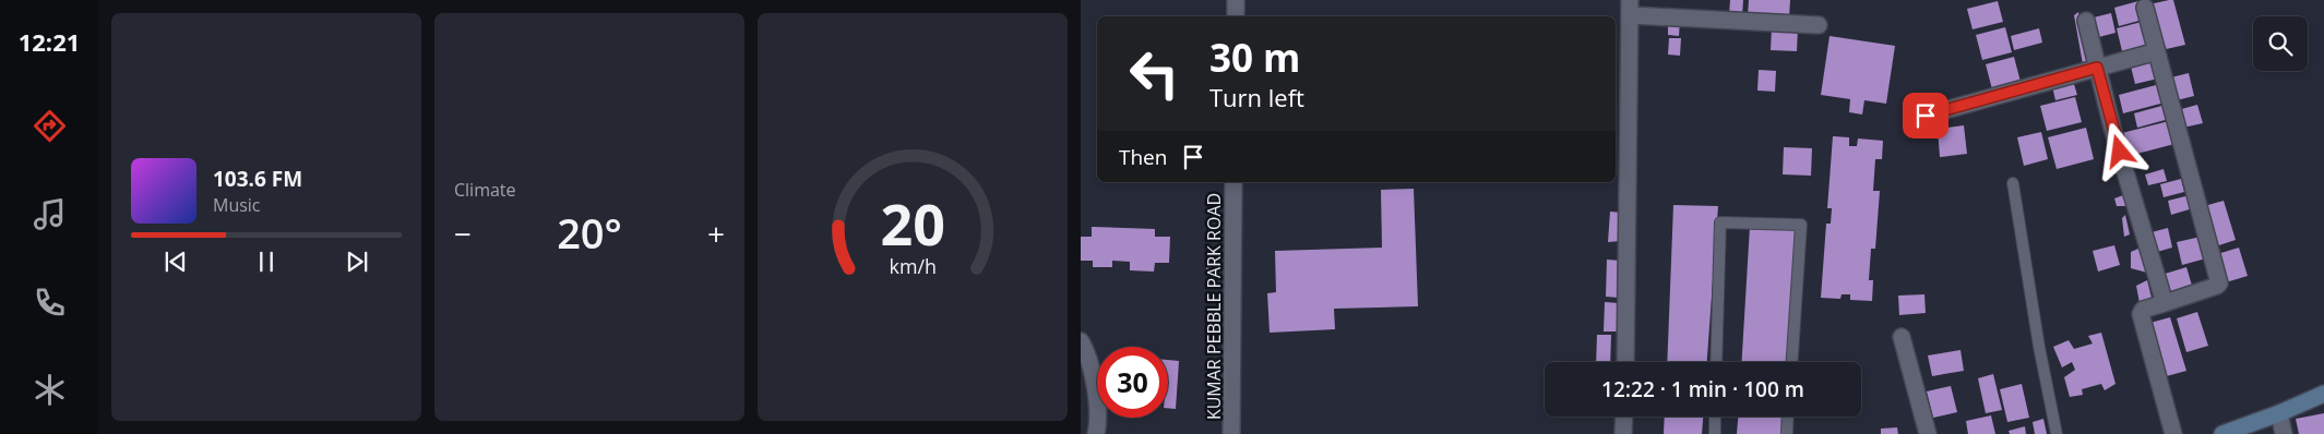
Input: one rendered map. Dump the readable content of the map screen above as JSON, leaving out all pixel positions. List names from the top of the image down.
{
  "streets": {
    "street": ["KUMAR PEBBLE PARK ROAD"]
  },
  "page": {
    "tabs": "12:21",
    "tile": "Climate",
    "turn": ["30 m", "Turn left"],
    "then": "Then",
    "song": ["103.6 FM", "Music"],
    "heat": ["−", "20°", "+"],
    "limit": "30",
    "trip": "12:22 · 1 min · 100 m",
    "gauge": ["20", "km/h"]
  }
}
